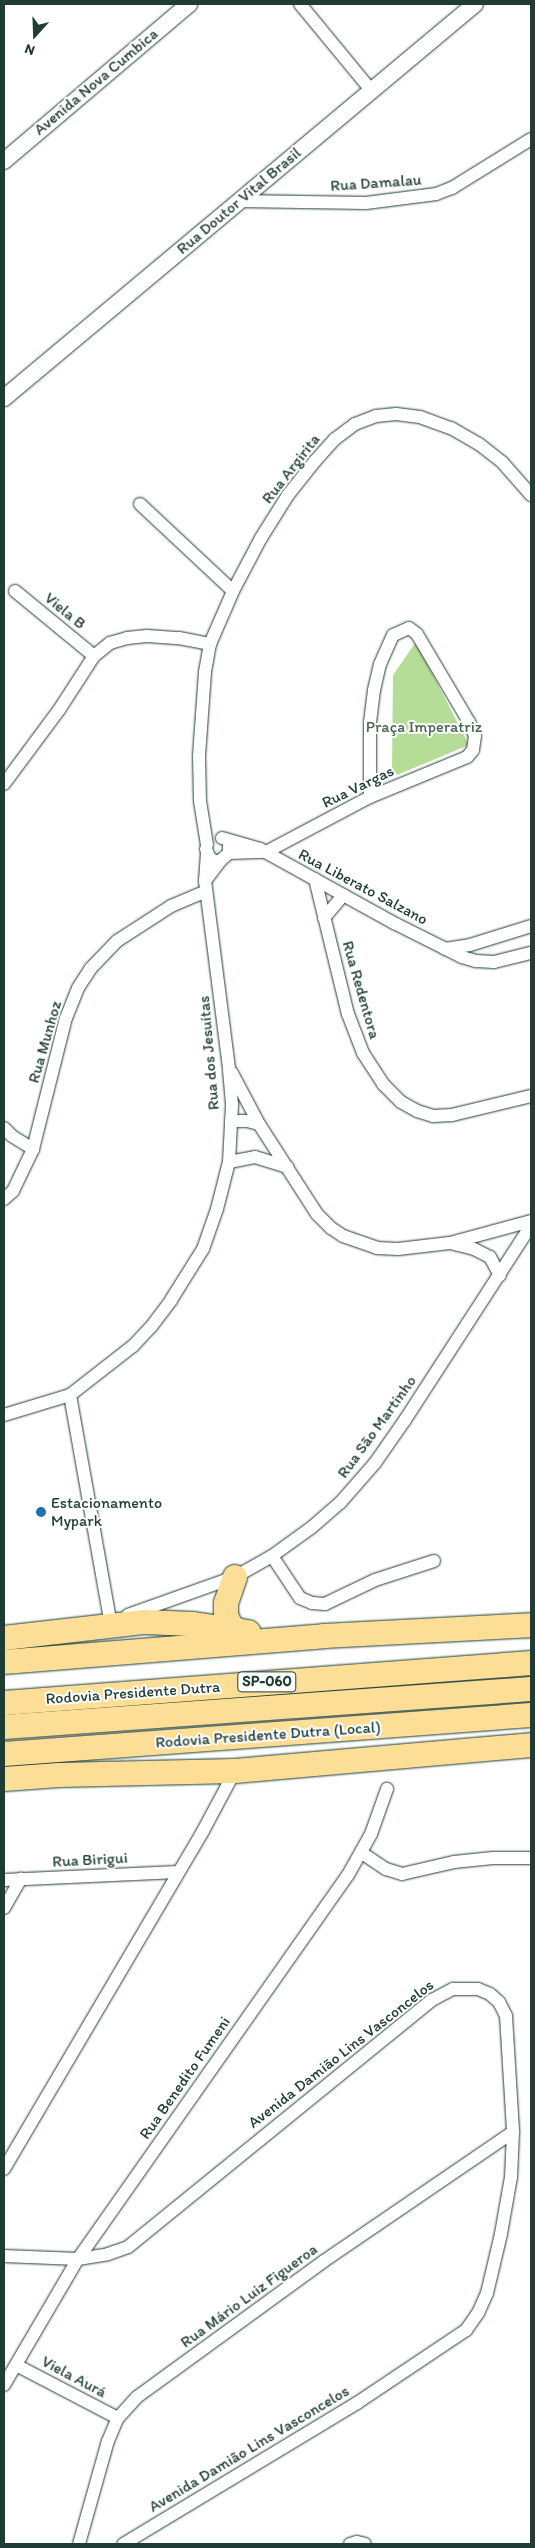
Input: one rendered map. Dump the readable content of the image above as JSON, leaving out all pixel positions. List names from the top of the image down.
{
  "streets": {
    "highway": ["SP-060", "Rodovia Presidente Dutra", "Rodovia Presidente Dutra (Local)"],
    "street": [
      "Avenida Nova Cumbica",
      "Rua Damalau",
      "Rua Doutor Vital Brasil",
      "Rua Argirita",
      "Viela B",
      "Rua Vargas",
      "Rua Liberato Salzano",
      "Rua Redentora",
      "Rua Munhoz",
      "Rua dos Jesuítas",
      "Rua São Martinho",
      "Rua Birigui",
      "Avenida Damião Lins Vasconcelos",
      "Rua Benedito Fumeni",
      "Rua Mário Luiz Figueroa",
      "Viela Aurá"
    ]
  },
  "crossings": [
    ["Rua Damalau", "Rua Doutor Vital Brasil"],
    ["Rua Vargas", "Rua Liberato Salzano"],
    ["Rua Liberato Salzano", "Rua Redentora"],
    ["Rua Liberato Salzano", "Rua dos Jesuítas"],
    ["Rua Munhoz", "Rua dos Jesuítas"],
    ["Avenida Damião Lins Vasconcelos", "Rua Benedito Fumeni"],
    ["Avenida Damião Lins Vasconcelos", "Rua Mário Luiz Figueroa"],
    ["Rua Benedito Fumeni", "Viela Aurá"],
    ["Rua Mário Luiz Figueroa", "Viela Aurá"]
  ],
  "parks": ["Praça Imperatriz"],
  "places": ["Estacionamento Mypark"],
  "north": "bottom"
}
